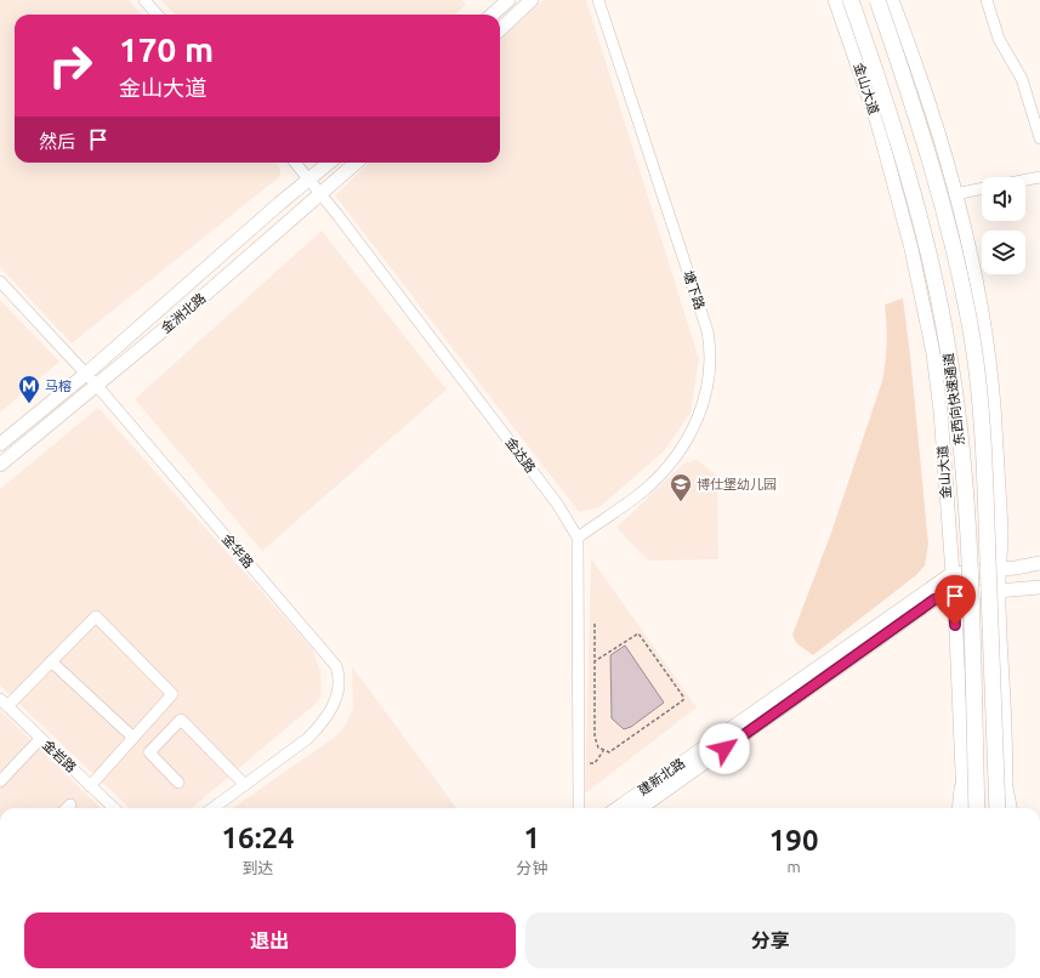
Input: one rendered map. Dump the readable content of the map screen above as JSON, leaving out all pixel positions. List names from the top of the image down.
{
  "streets": {
    "highway": ["东西向快速通道"],
    "main road": ["金山大道", "金洲北路", "建新北路"],
    "street": [
      "塘下路",
      "金达路",
      "金华路",
      "金岩路"
    ]
  },
  "crossings": [
    ["金山大道", "建新北路"],
    ["塘下路", "金达路"],
    ["金洲北路", "金达路"],
    ["金洲北路", "金华路"]
  ],
  "places": {
    "metro station": ["马榕"],
    "school or university": ["博仕堡幼儿园"]
  },
  "page": {
    "turn": ["170 m", "金山大道"],
    "then": "然后",
    "eta": [
      "16:24",
      "到达",
      "1",
      "分钟",
      "190",
      "m"
    ],
    "buttons": ["退出", "分享"]
  }
}
